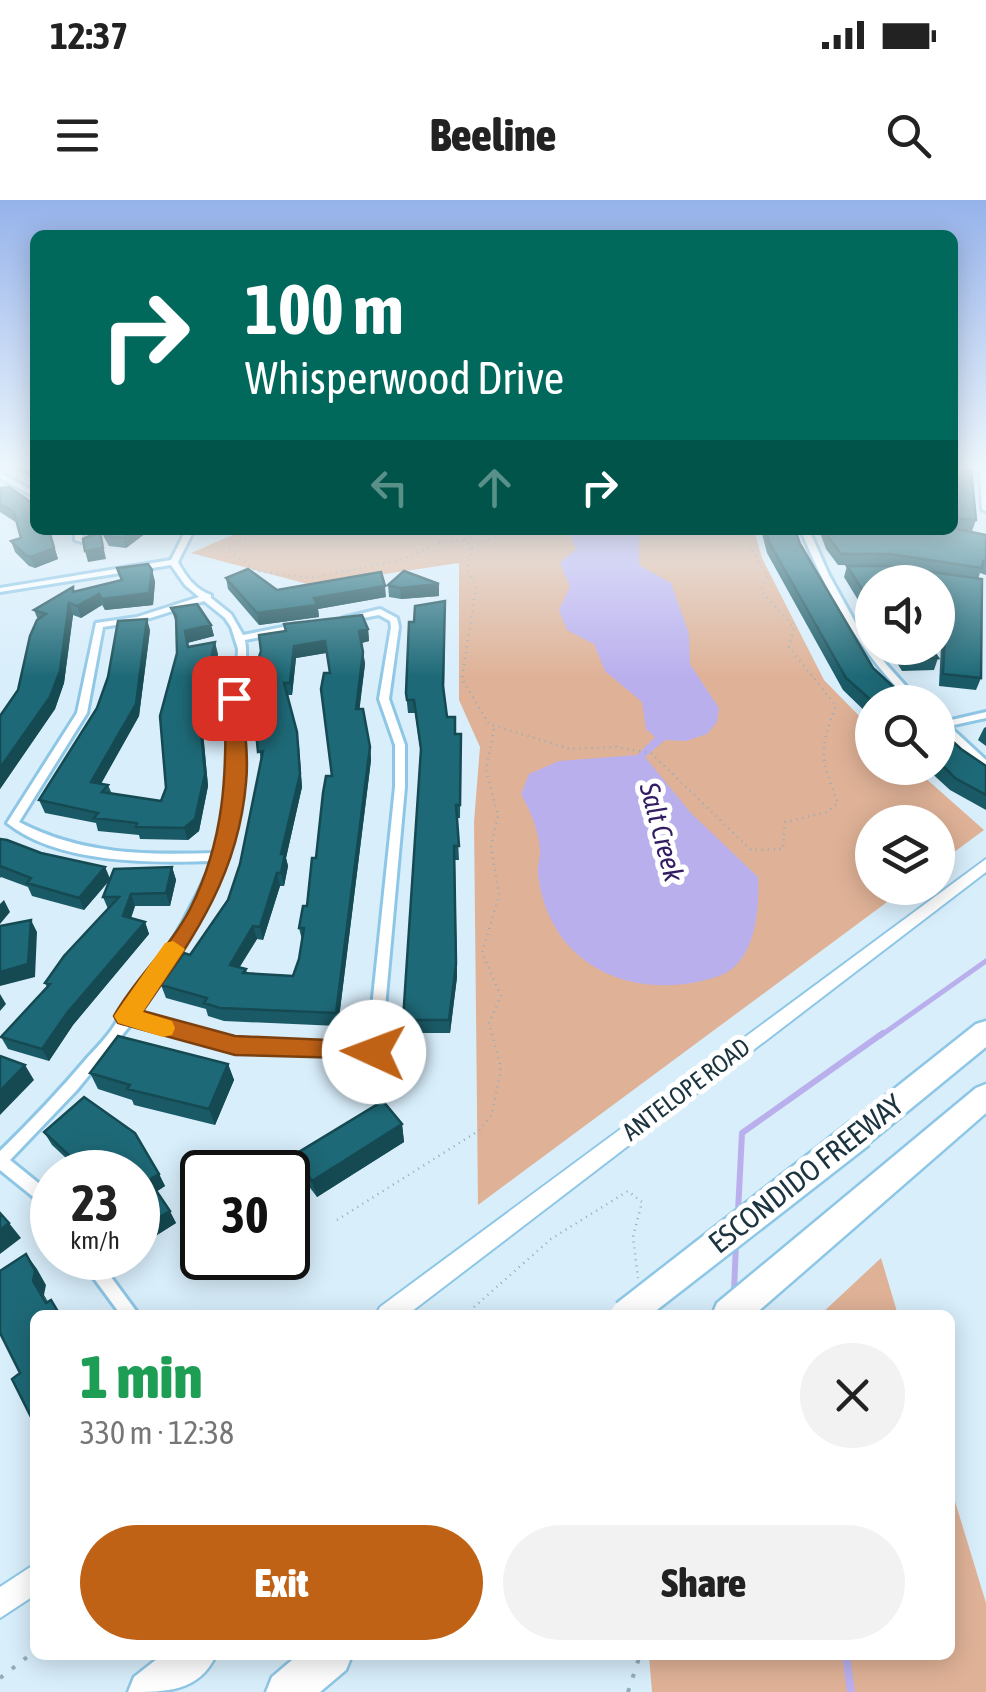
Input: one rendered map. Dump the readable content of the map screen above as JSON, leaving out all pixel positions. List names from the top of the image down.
{
  "streets": {
    "highway": ["ESCONDIDO FREEWAY"],
    "street": ["ANTELOPE ROAD"]
  },
  "water": ["Salt Creek"],
  "page": {
    "status": "12:37",
    "header": "Beeline",
    "turn": ["100 m", "Whisperwood Drive"],
    "speed": "23 km/h",
    "limit": "30",
    "heading": ["1 min", "330 m · 12:38"],
    "buttons": ["Exit", "Share"]
  }
}
